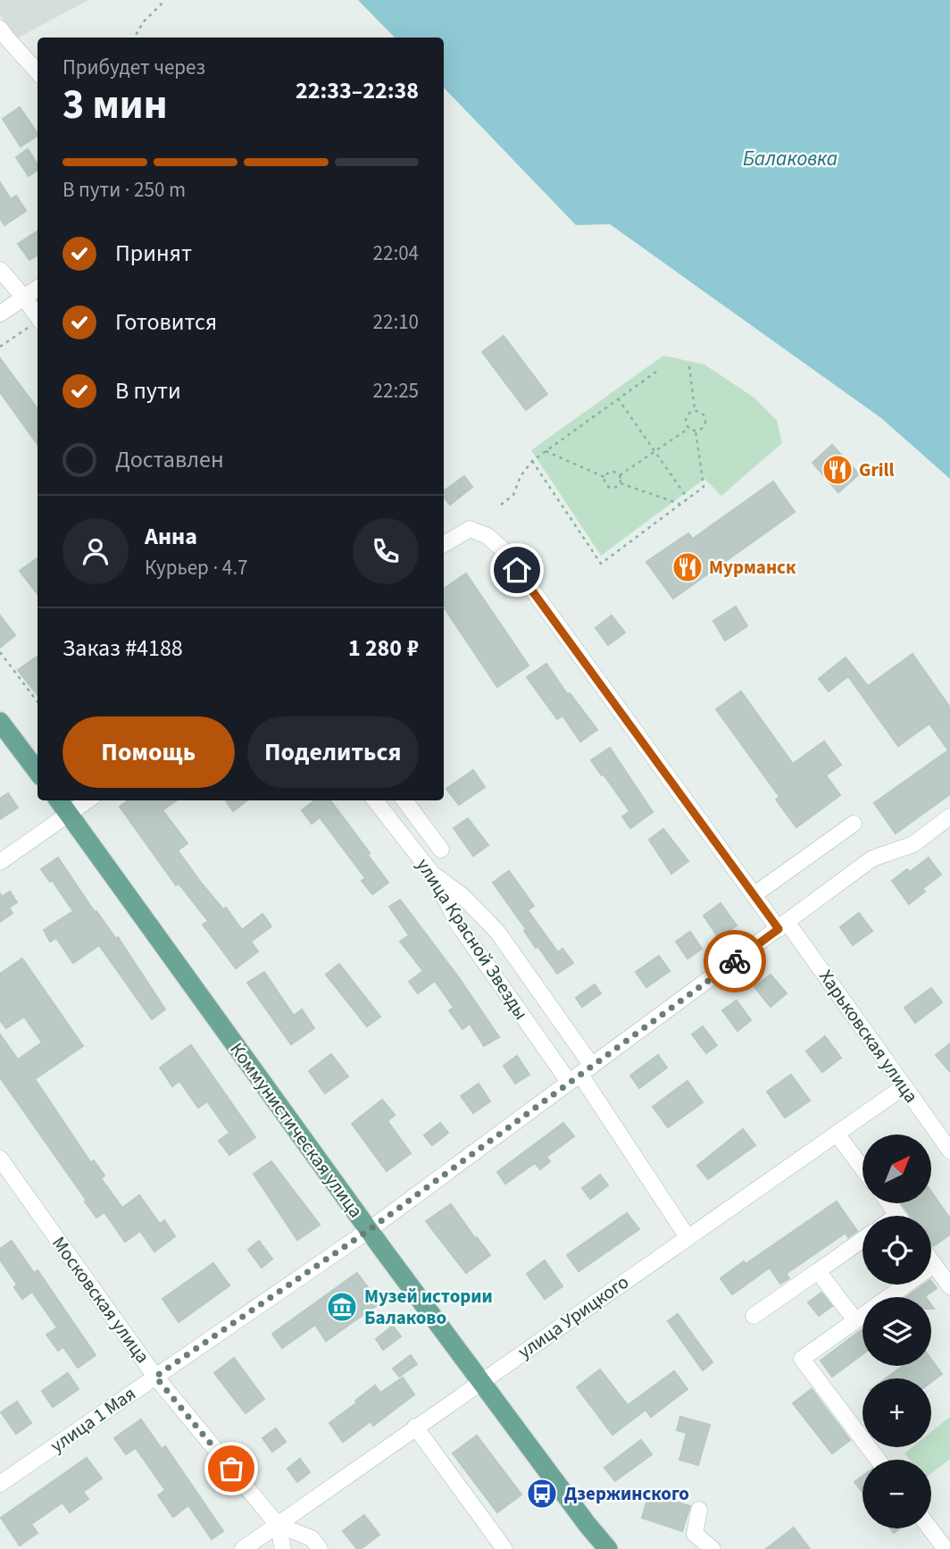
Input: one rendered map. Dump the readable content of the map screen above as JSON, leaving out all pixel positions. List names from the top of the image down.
{
  "streets": {
    "main road": ["Коммунистическая улица"],
    "street": [
      "улица Красной Звезды",
      "Харьковская улица",
      "Московская улица",
      "улица Урицкого",
      "улица 1 Мая"
    ]
  },
  "crossings": [
    ["улица Красной Звезды", "улица Урицкого"],
    ["улица Красной Звезды", "улица 1 Мая"],
    ["Харьковская улица", "улица Урицкого"],
    ["Харьковская улица", "улица 1 Мая"],
    ["Коммунистическая улица", "улица Урицкого"],
    ["Коммунистическая улица", "улица 1 Мая"],
    ["Московская улица", "улица Урицкого"],
    ["Московская улица", "улица 1 Мая"]
  ],
  "water": ["Балаковка"],
  "places": {
    "restaurant": ["Grill", "Мурманск"],
    "museum": ["Музей истории Балаково"],
    "bus stop": ["Дзержинского"]
  },
  "north": "top right",
  "page": {
    "heading": ["3 мин", "Прибудет через", "22:33–22:38"],
    "panel": [
      "Анна",
      "Курьер · 4.7",
      "Заказ #4188",
      "1 280 ₽"
    ],
    "bar": "В пути · 250 m",
    "list": [
      ["Принят", "22:04"],
      ["Готовится", "22:10"],
      ["В пути", "22:25"],
      "Доставлен"
    ],
    "buttons": ["Помощь", "Поделиться"],
    "map_buttons": ["+", "−"]
  }
}
